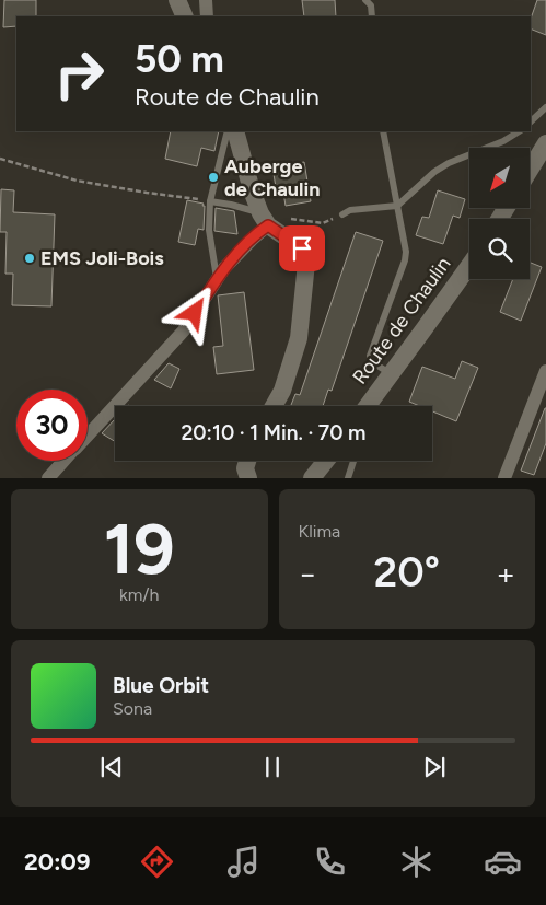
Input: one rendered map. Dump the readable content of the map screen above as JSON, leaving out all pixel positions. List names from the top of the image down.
{
  "streets": {
    "street": ["Route de Chaulin"]
  },
  "places": ["Auberge de Chaulin", "EMS Joli-Bois"],
  "north": "bottom left",
  "page": {
    "turn": ["50 m", "Route de Chaulin"],
    "limit": "30",
    "trip": "20:10 · 1 Min. · 70 m",
    "tile": [
      ["19", "km/h"],
      "Klima"
    ],
    "heat": ["−", "20°", "+"],
    "song": ["Blue Orbit", "Sona"],
    "tabs": "20:09"
  }
}
